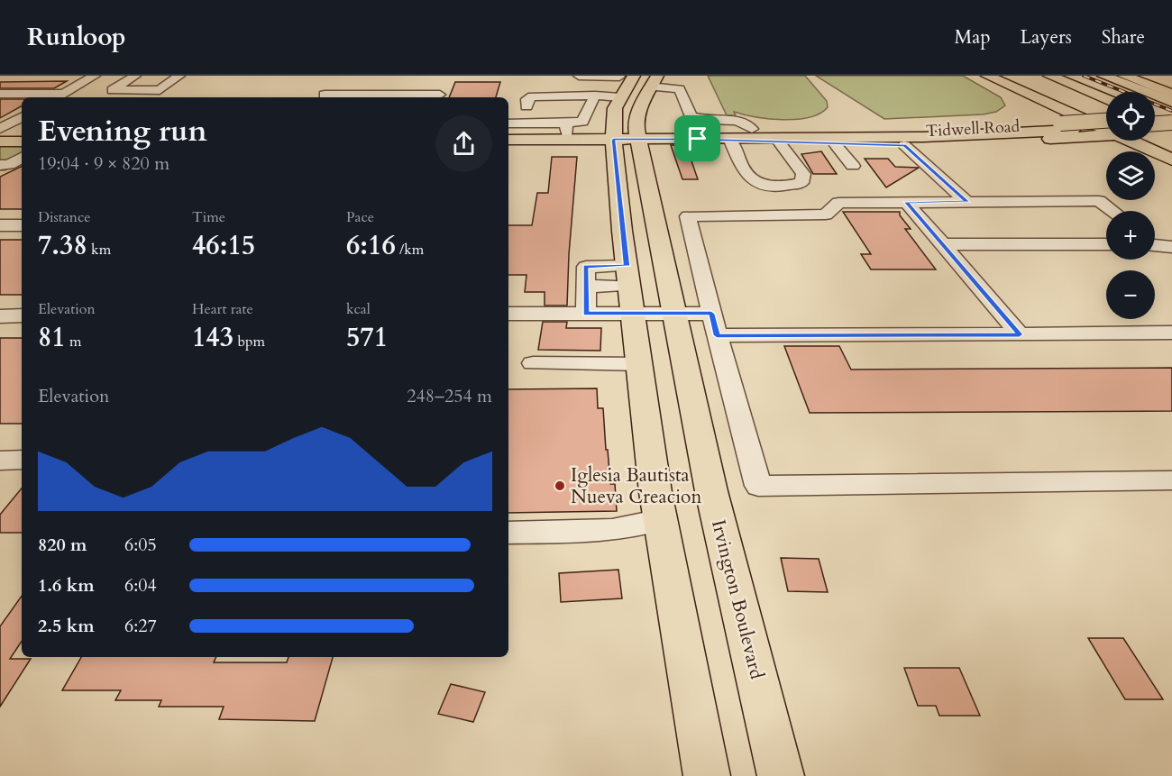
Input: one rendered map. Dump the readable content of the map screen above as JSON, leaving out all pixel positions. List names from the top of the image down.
{
  "streets": {
    "main road": ["Tidwell Road", "Irvington Boulevard"]
  },
  "crossings": [
    ["Tidwell Road", "Irvington Boulevard"]
  ],
  "places": ["Iglesia Bautista Nueva Creacion"],
  "page": {
    "header": "Runloop",
    "nav": ["Map", "Layers", "Share"],
    "map_buttons": ["+", "−"],
    "heading": ["Evening run", "19:04 · 9 × 820 m"],
    "stats": [
      ["Distance", "7.38 km"],
      ["Time", "46:15"],
      ["Pace", "6:16 /km"],
      ["Elevation", "81 m"],
      ["Heart rate", "143 bpm"],
      ["kcal", "571"]
    ],
    "chart": ["Elevation", "248–254 m"],
    "list": [
      {
        "name": "820 m",
        "note": "6:05"
      },
      {
        "name": "1.6 km",
        "note": "6:04"
      },
      {
        "name": "2.5 km",
        "note": "6:27"
      }
    ]
  }
}
